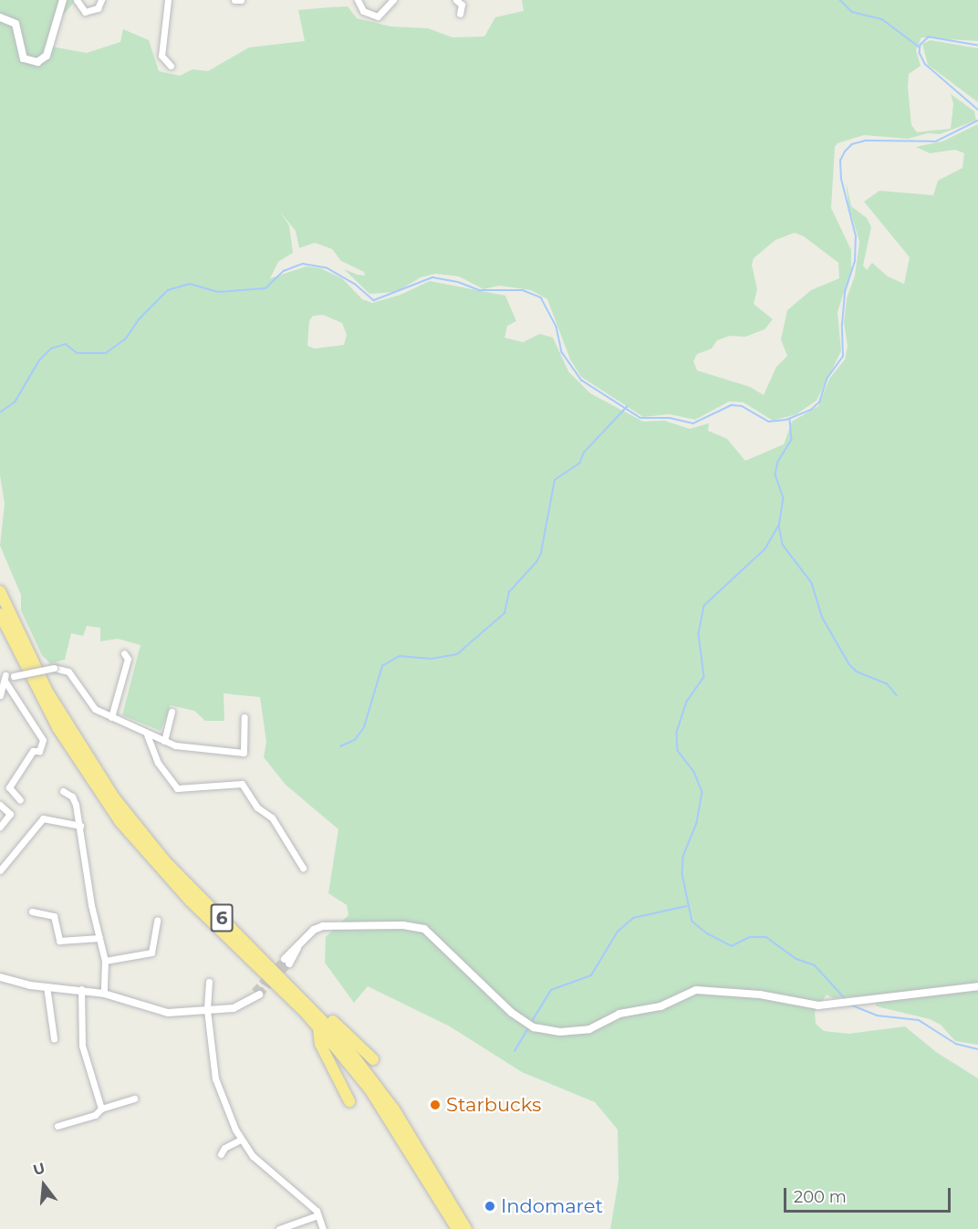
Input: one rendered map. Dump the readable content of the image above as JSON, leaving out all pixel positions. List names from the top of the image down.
{
  "streets": {
    "highway": ["6"]
  },
  "places": ["Starbucks", "Indomaret"],
  "scale_bar": "200 m",
  "north": "top"
}
